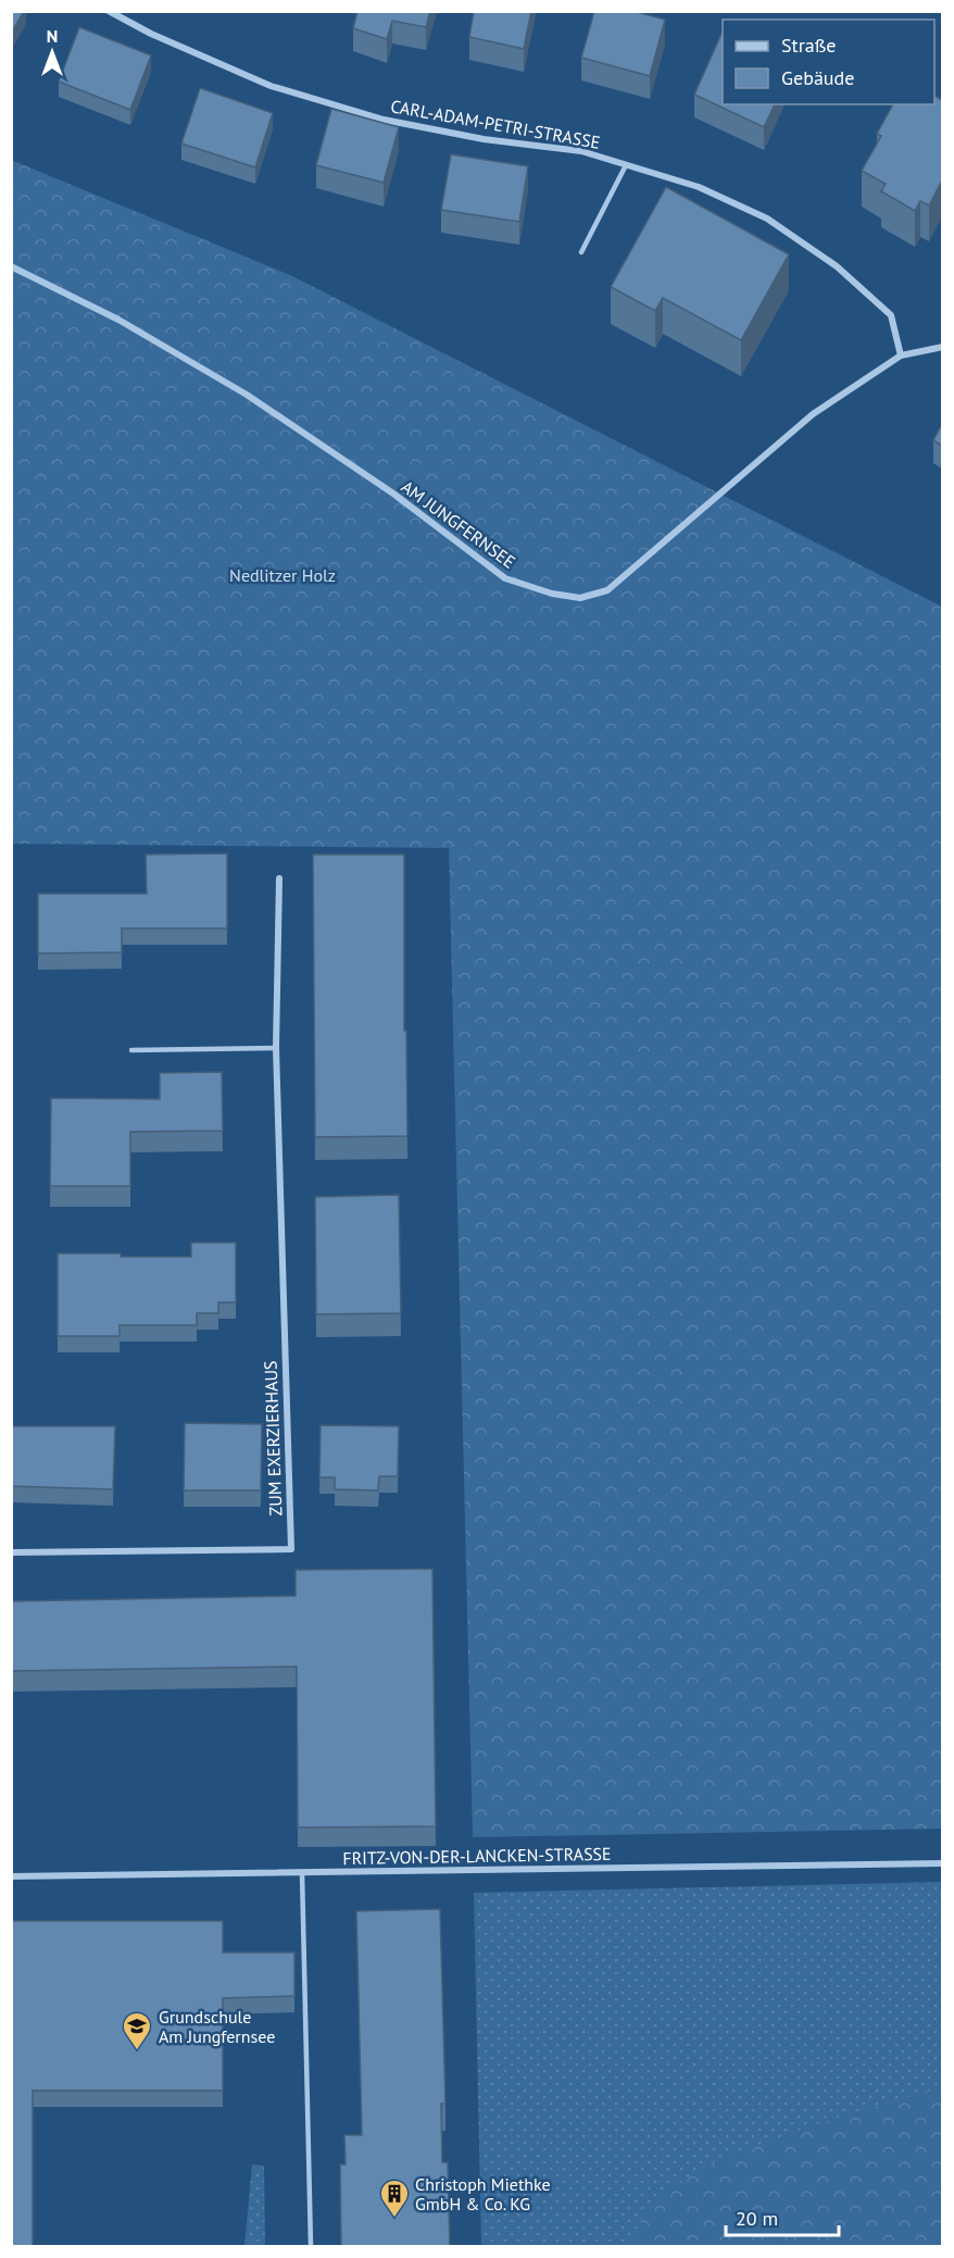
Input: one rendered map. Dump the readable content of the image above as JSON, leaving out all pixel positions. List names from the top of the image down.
{
  "streets": {
    "street": [
      "CARL-ADAM-PETRI-STRASSE",
      "AM JUNGFERNSEE",
      "ZUM EXERZIERHAUS",
      "FRITZ-VON-DER-LANCKEN-STRASSE"
    ]
  },
  "crossings": [
    ["CARL-ADAM-PETRI-STRASSE", "AM JUNGFERNSEE"]
  ],
  "parks": ["Nedlitzer Holz"],
  "places": {
    "school or university": ["Grundschule Am Jungfernsee"],
    "building": ["Christoph Miethke GmbH & Co. KG"]
  },
  "legend": ["Straße", "Gebäude"],
  "scale_bar": "20 m",
  "north": "top"
}
